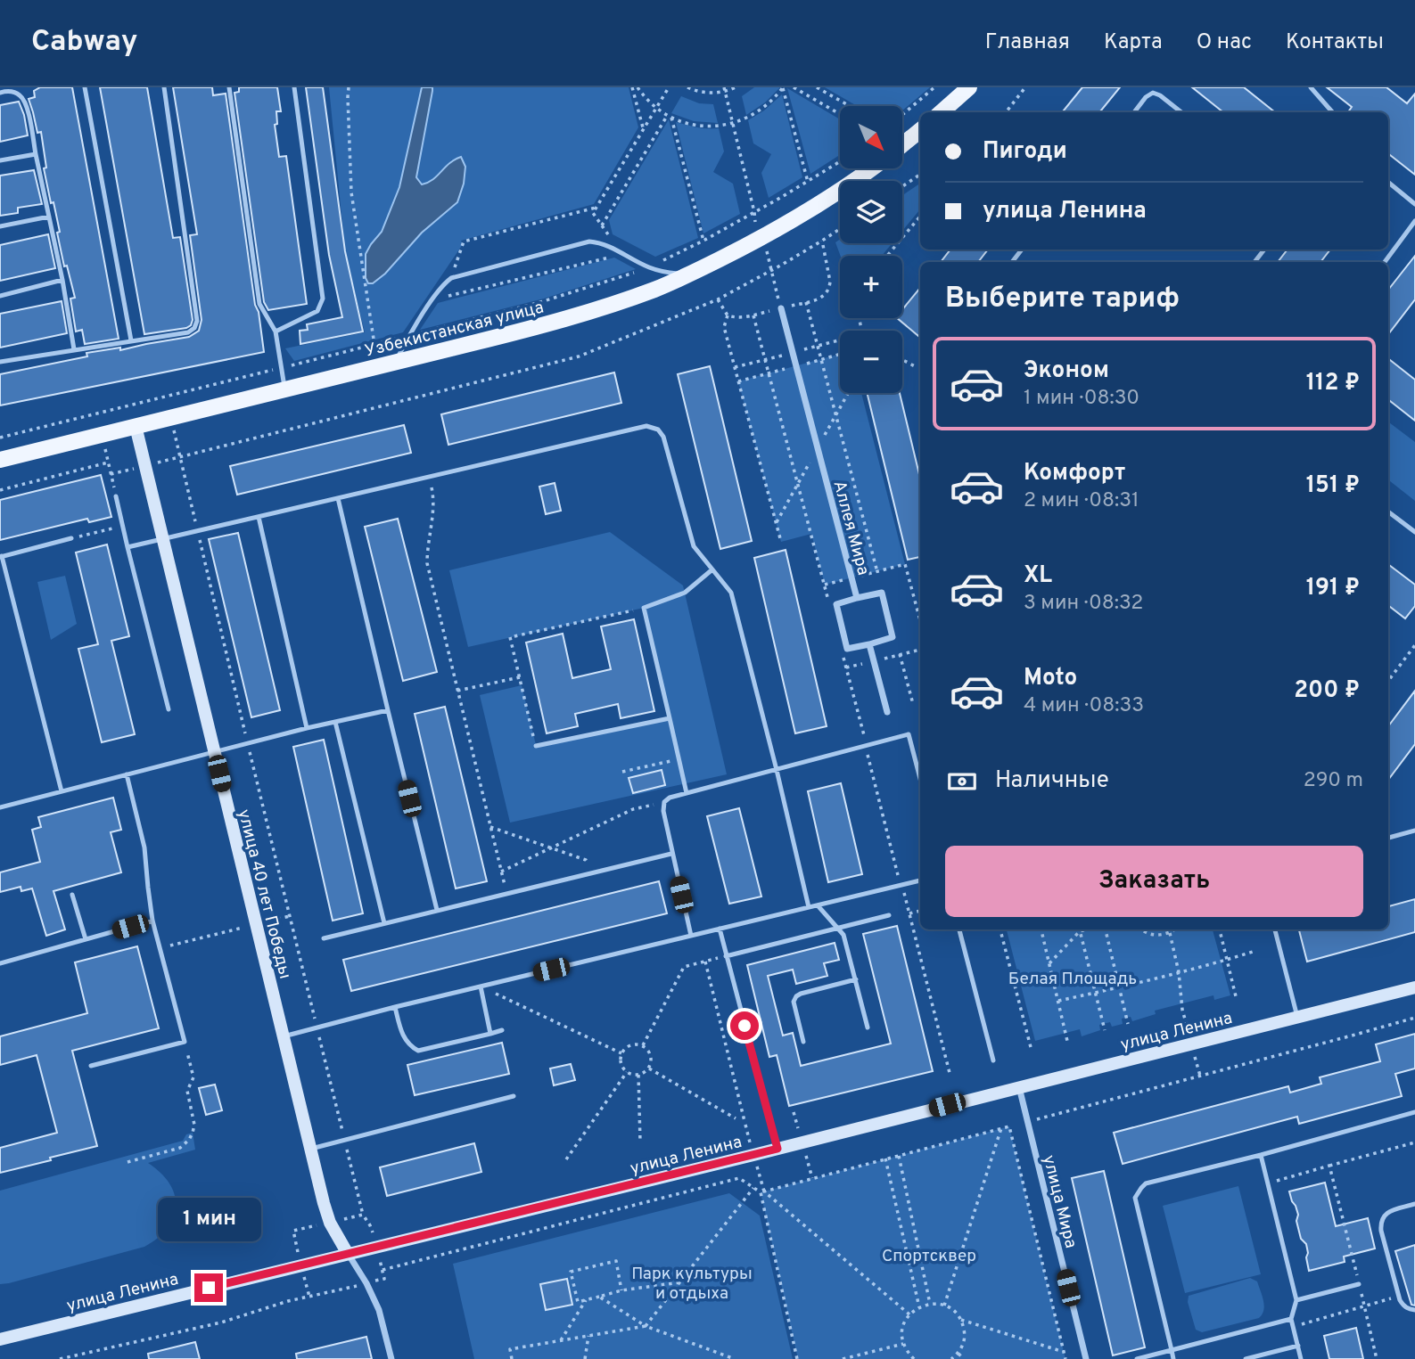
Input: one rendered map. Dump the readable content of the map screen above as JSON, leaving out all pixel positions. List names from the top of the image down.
{
  "streets": {
    "main road": ["Узбекистанская улица", "улица 40 лет Победы", "улица Ленина"],
    "street": ["Аллея Мира", "улица Мира"]
  },
  "crossings": [
    ["Узбекистанская улица", "улица 40 лет Победы"],
    ["улица 40 лет Победы", "улица Ленина"],
    ["улица Ленина", "улица Мира"]
  ],
  "parks": ["Белая Площадь", "Спортсквер", "Парк культуры и отдыха"],
  "north": "bottom right",
  "page": {
    "header": "Cabway",
    "nav": [
      "Главная",
      "Карта",
      "О нас",
      "Контакты"
    ],
    "map_buttons": ["+", "−"],
    "banner": ["Пигоди", "улица Ленина"],
    "heading": "Выберите тариф",
    "list": [
      {
        "name": "Эконом",
        "note": "1 мин · 08:30",
        "value": "112 ₽"
      },
      {
        "name": "Комфорт",
        "note": "2 мин · 08:31",
        "value": "151 ₽"
      },
      {
        "name": "XL",
        "note": "3 мин · 08:32",
        "value": "191 ₽"
      },
      {
        "name": "Moto",
        "note": "4 мин · 08:33",
        "value": "200 ₽"
      }
    ],
    "pay": ["Наличные", "290 m"],
    "buttons": "Заказать",
    "bubble": "1 мин"
  }
}
